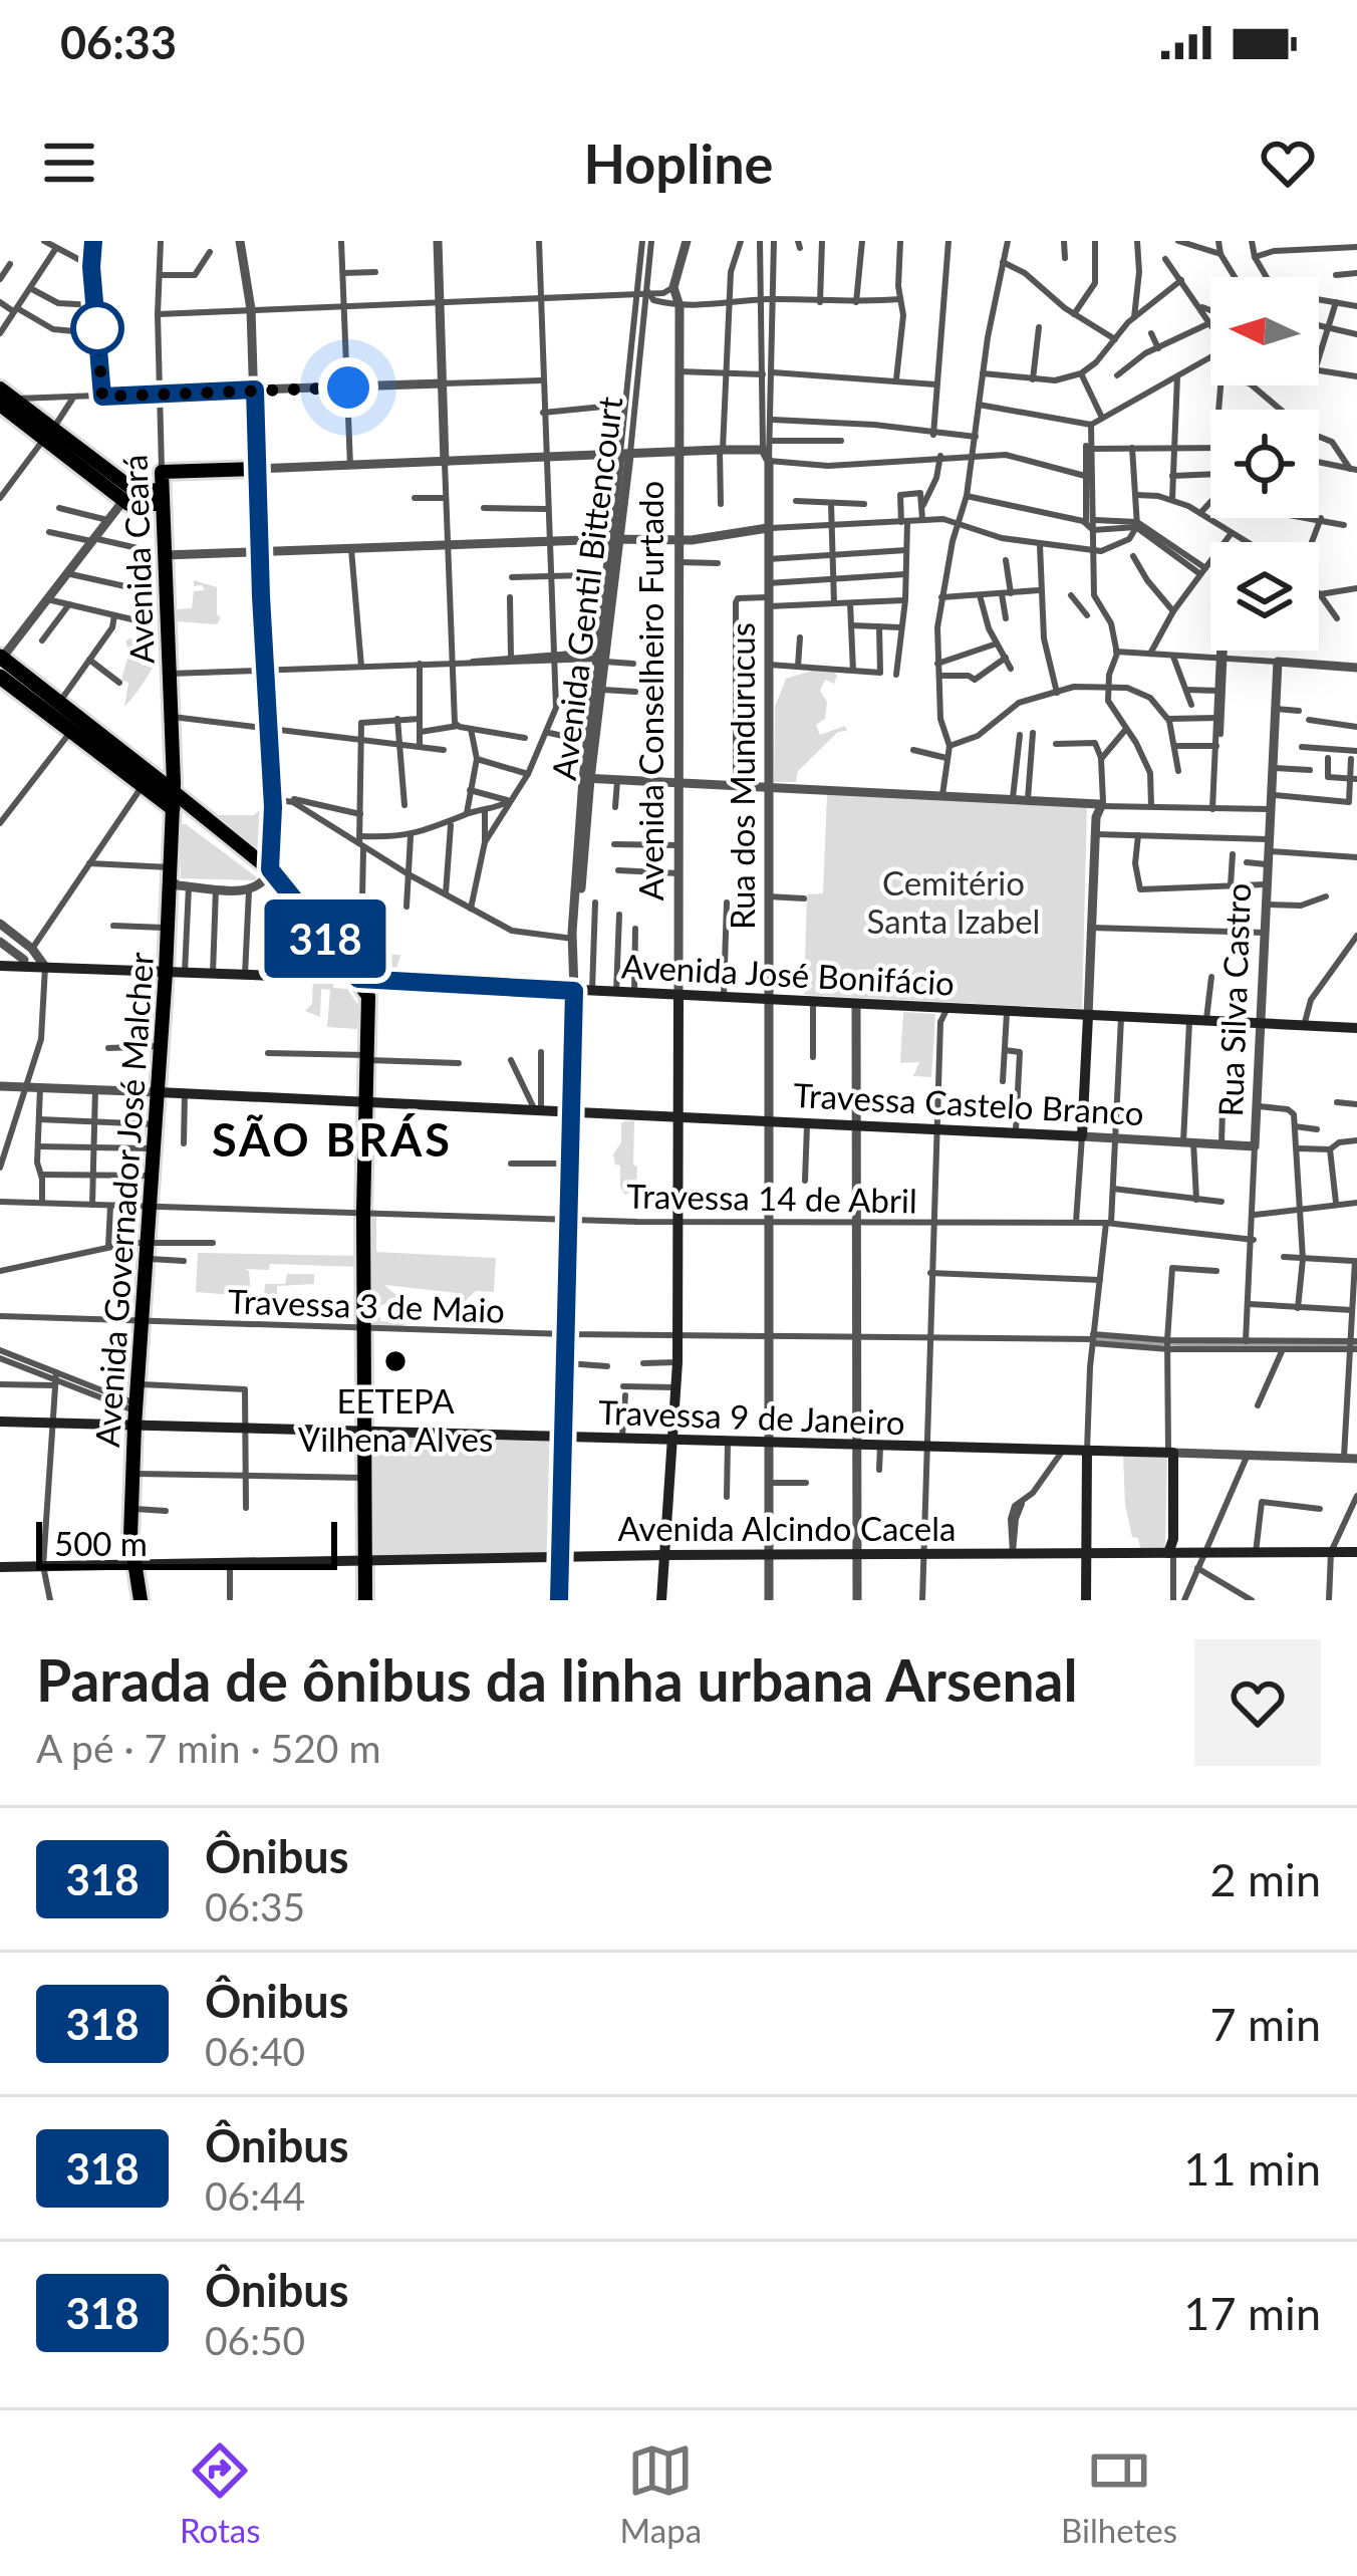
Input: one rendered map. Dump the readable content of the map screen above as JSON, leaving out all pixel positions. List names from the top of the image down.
{
  "streets": {
    "main road": [
      "Avenida Ceará",
      "Avenida Gentil Bittencourt",
      "Avenida Conselheiro Furtado",
      "Avenida José Bonifácio",
      "Travessa Castelo Branco",
      "Avenida Governador José Malcher",
      "Travessa 9 de Janeiro",
      "Avenida Alcindo Cacela"
    ],
    "street": [
      "Rua dos Mundurucus",
      "Rua Silva Castro",
      "Travessa 14 de Abril",
      "Travessa 3 de Maio"
    ]
  },
  "crossings": [
    ["Avenida Ceará", "Avenida Governador José Malcher"],
    ["Avenida Gentil Bittencourt", "Avenida José Bonifácio"],
    ["Avenida Gentil Bittencourt", "Travessa Castelo Branco"],
    ["Avenida Gentil Bittencourt", "Travessa 14 de Abril"],
    ["Avenida Gentil Bittencourt", "Travessa 3 de Maio"],
    ["Avenida Gentil Bittencourt", "Travessa 9 de Janeiro"],
    ["Avenida Gentil Bittencourt", "Avenida Alcindo Cacela"],
    ["Avenida Conselheiro Furtado", "Avenida José Bonifácio"],
    ["Avenida Conselheiro Furtado", "Travessa Castelo Branco"],
    ["Avenida Conselheiro Furtado", "Travessa 14 de Abril"],
    ["Avenida Conselheiro Furtado", "Travessa 3 de Maio"],
    ["Avenida Conselheiro Furtado", "Travessa 9 de Janeiro"],
    ["Avenida Conselheiro Furtado", "Avenida Alcindo Cacela"],
    ["Rua dos Mundurucus", "Avenida José Bonifácio"],
    ["Rua dos Mundurucus", "Travessa Castelo Branco"],
    ["Rua dos Mundurucus", "Travessa 14 de Abril"],
    ["Rua dos Mundurucus", "Travessa 3 de Maio"],
    ["Rua dos Mundurucus", "Travessa 9 de Janeiro"],
    ["Rua dos Mundurucus", "Avenida Alcindo Cacela"],
    ["Avenida José Bonifácio", "Rua Silva Castro"],
    ["Avenida José Bonifácio", "Avenida Governador José Malcher"],
    ["Rua Silva Castro", "Travessa Castelo Branco"],
    ["Rua Silva Castro", "Travessa 14 de Abril"],
    ["Rua Silva Castro", "Travessa 3 de Maio"],
    ["Travessa Castelo Branco", "Avenida Governador José Malcher"],
    ["Travessa 14 de Abril", "Avenida Governador José Malcher"],
    ["Avenida Governador José Malcher", "Travessa 3 de Maio"],
    ["Avenida Governador José Malcher", "Travessa 9 de Janeiro"],
    ["Avenida Governador José Malcher", "Avenida Alcindo Cacela"]
  ],
  "districts": ["SÃO BRÁS"],
  "parks": ["Cemitério Santa Izabel"],
  "places": ["EETEPA Vilhena Alves"],
  "lines": ["bus line 318"],
  "scale_bar": "500 m",
  "north": "left",
  "page": {
    "status": "06:33",
    "header": "Hopline",
    "on_map": "318",
    "scale": "500 m",
    "heading": ["Parada de ônibus da linha urbana Arsenal", "A pé · 7 min · 520 m"],
    "list": [
      {
        "mark": "318",
        "name": "Ônibus",
        "note": "06:35",
        "value": "2 min"
      },
      {
        "mark": "318",
        "name": "Ônibus",
        "note": "06:40",
        "value": "7 min"
      },
      {
        "mark": "318",
        "name": "Ônibus",
        "note": "06:44",
        "value": "11 min"
      },
      {
        "mark": "318",
        "name": "Ônibus",
        "note": "06:50",
        "value": "17 min"
      }
    ],
    "tabs": ["Rotas", "Mapa", "Bilhetes"]
  }
}
